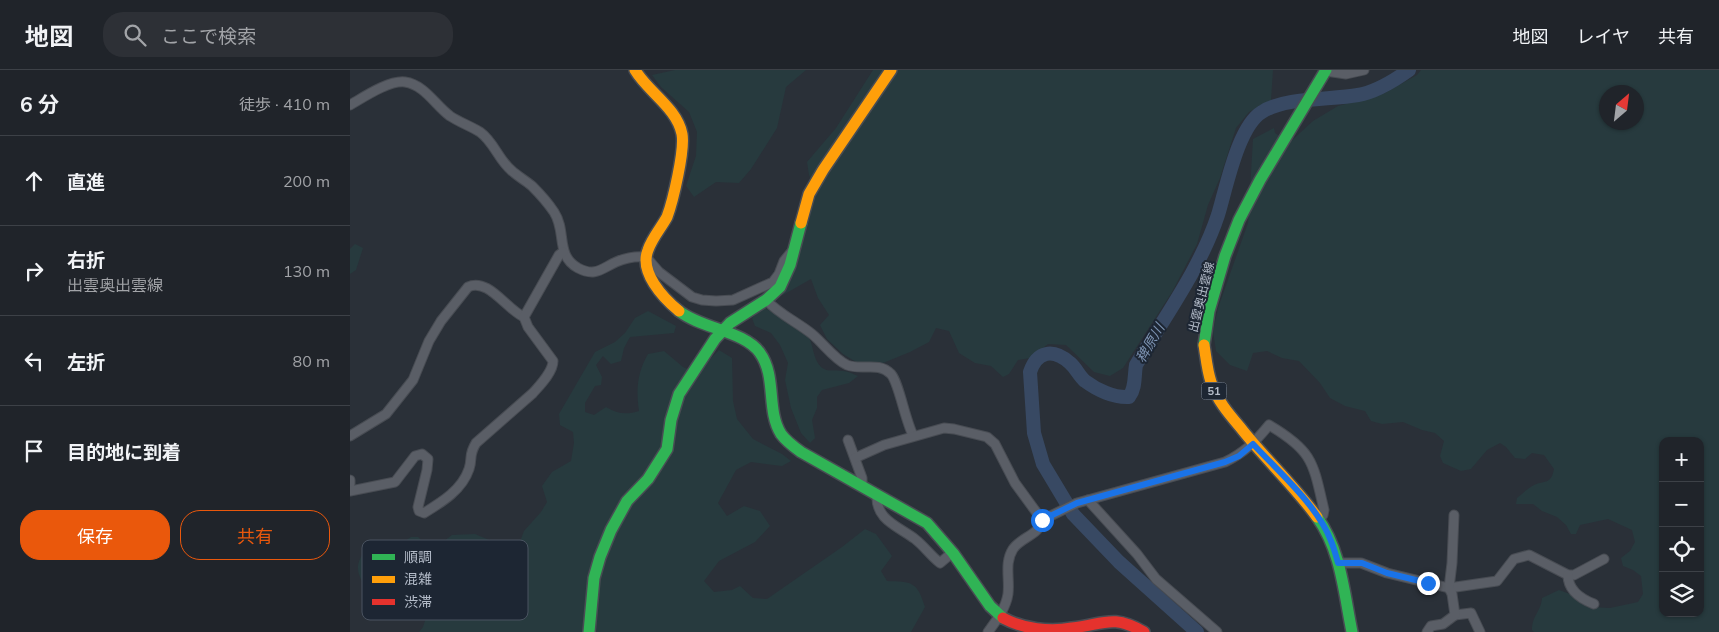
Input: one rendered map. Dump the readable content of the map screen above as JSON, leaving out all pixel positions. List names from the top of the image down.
{
  "streets": {
    "street": ["出雲奥出雲線", "51"]
  },
  "water": ["稗原川"],
  "legend": ["順調", "混雑", "渋滞"],
  "north": "top right",
  "page": {
    "header": "地図",
    "search": "ここで検索",
    "nav": ["地図", "レイヤ", "共有"],
    "heading": ["6 分", "徒歩 · 410 m"],
    "list": [
      ["直進", "200 m"],
      ["右折", "出雲奥出雲線", "130 m"],
      ["左折", "80 m"],
      "目的地に到着"
    ],
    "map_buttons": ["+", "−"],
    "buttons": ["保存", "共有"]
  }
}
